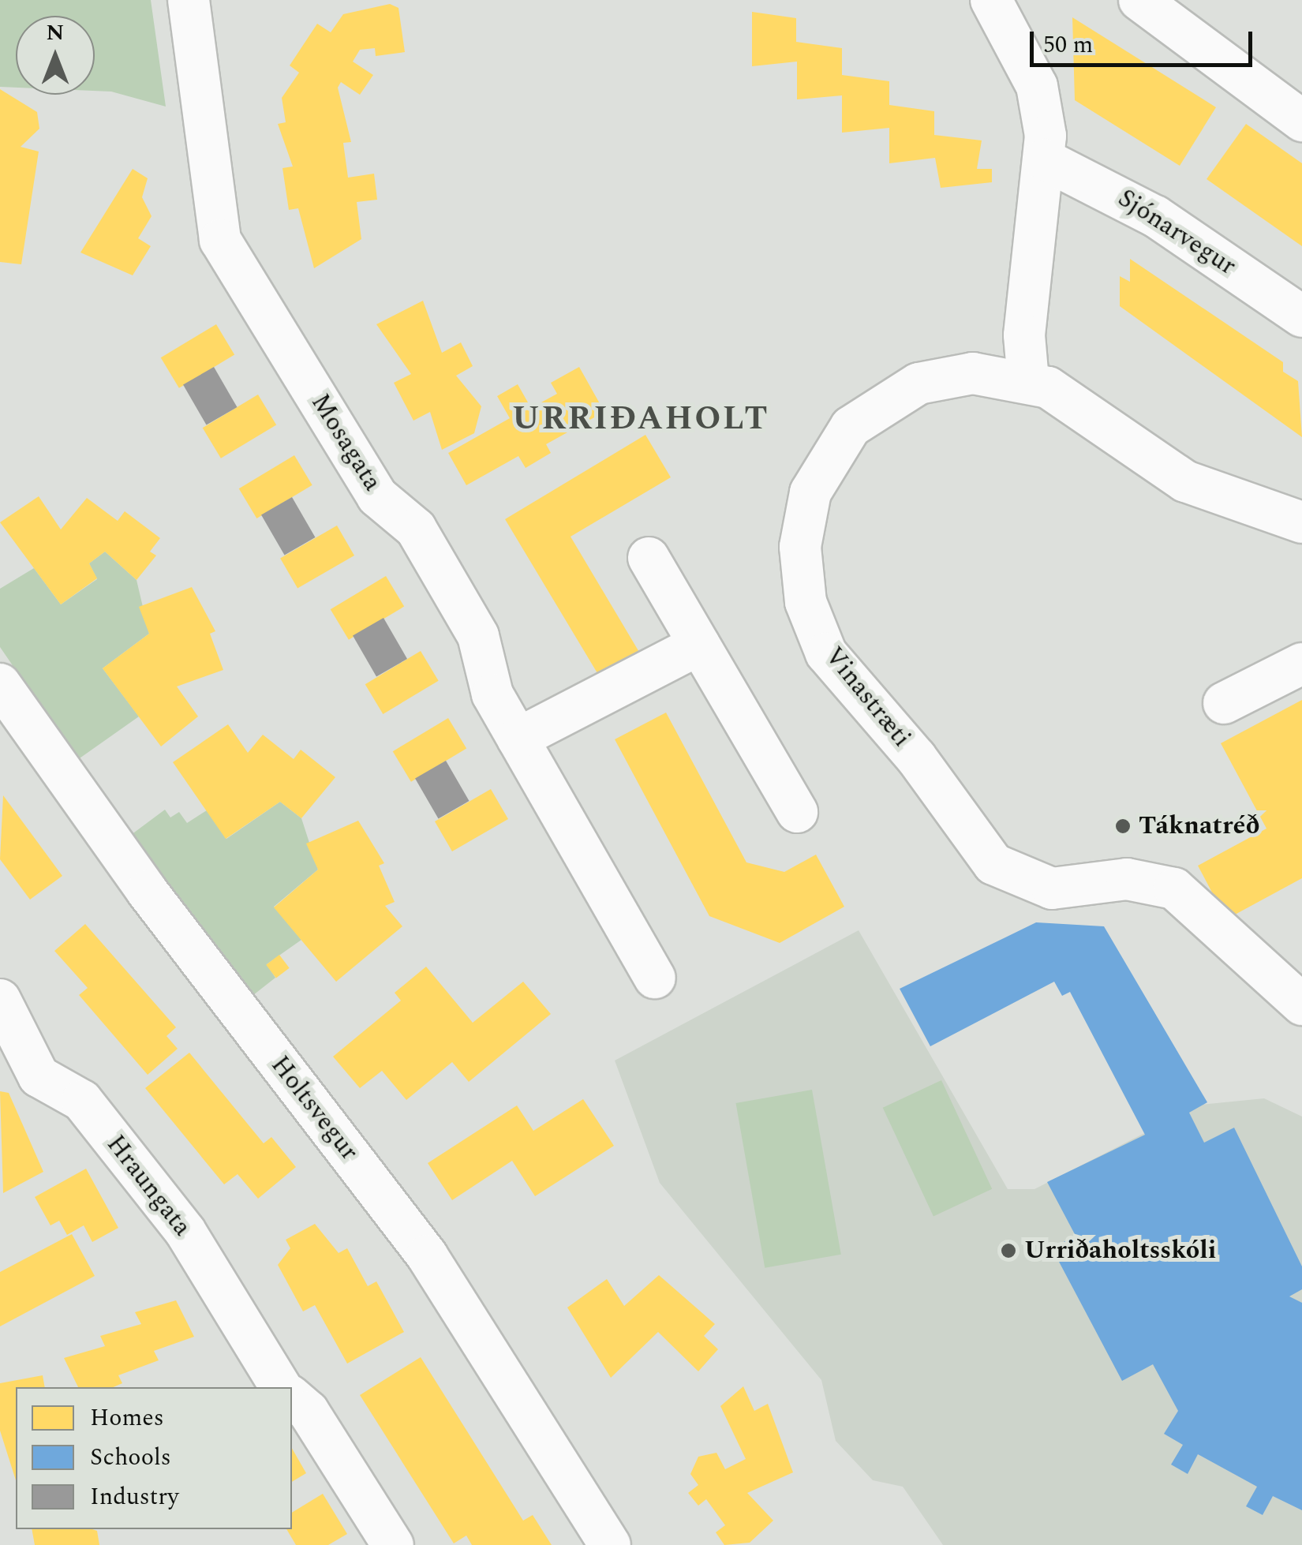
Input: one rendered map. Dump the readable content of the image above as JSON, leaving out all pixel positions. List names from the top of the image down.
{
  "streets": {
    "street": [
      "Sjónarvegur",
      "Mosagata",
      "Vinastræti",
      "Holtsvegur",
      "Hraungata"
    ]
  },
  "districts": ["URRIÐAHOLT"],
  "places": ["Táknatréð", "Urriðaholtsskóli"],
  "legend": ["Homes", "Schools", "Industry"],
  "scale_bar": "50 m",
  "north": "top"
}
